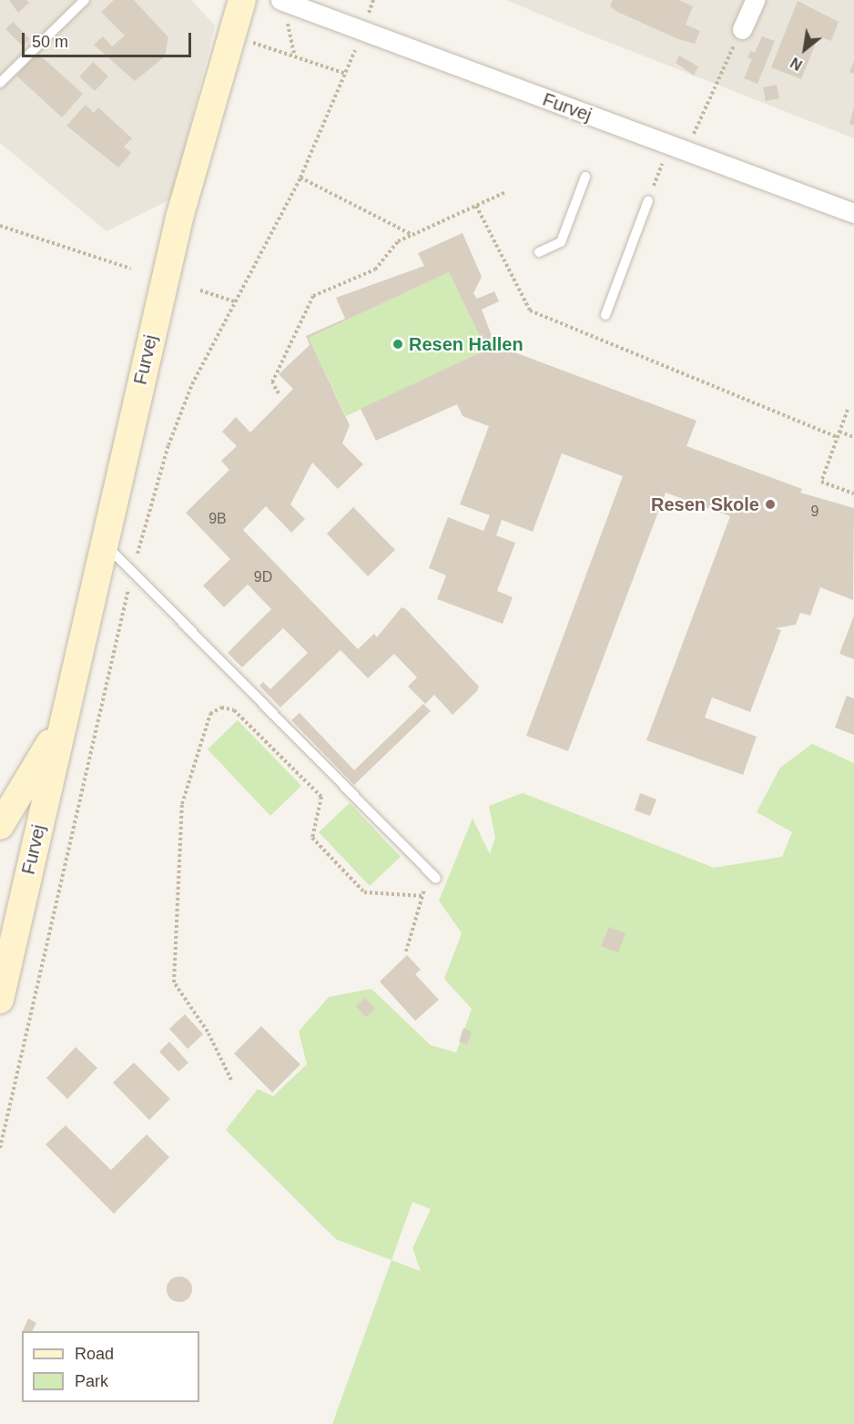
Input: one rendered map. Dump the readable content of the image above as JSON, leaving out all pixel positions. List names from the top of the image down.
{
  "streets": {
    "main road": ["Furvej"]
  },
  "places": ["Resen Hallen", "Resen Skole"],
  "house_numbers": ["9", "9B", "9D"],
  "legend": ["Road", "Park"],
  "scale_bar": "50 m",
  "north": "bottom left"
}
